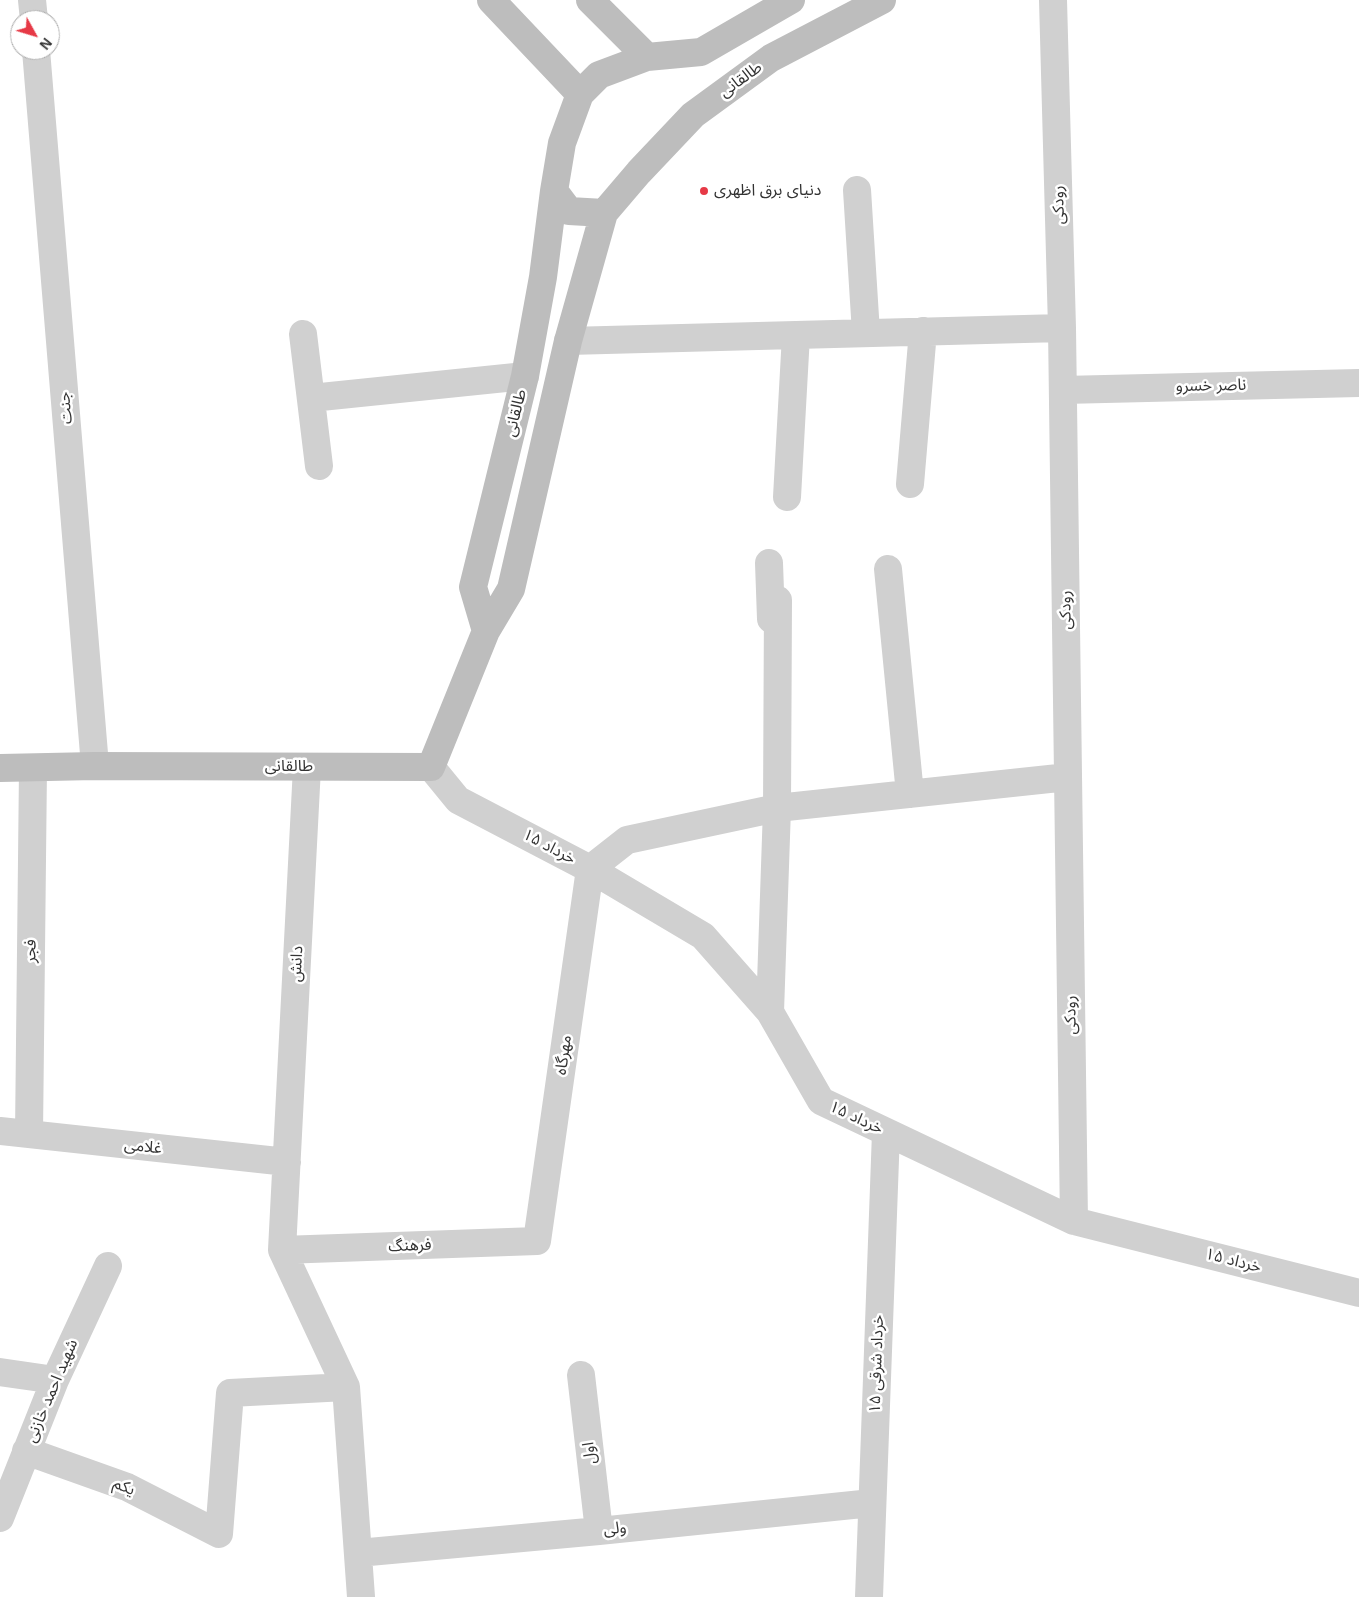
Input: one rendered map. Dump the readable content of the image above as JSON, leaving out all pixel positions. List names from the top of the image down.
{
  "streets": {
    "street": [
      "طالقانی",
      "رودکی",
      "ناصر خسرو",
      "جنت",
      "۱۵ خرداد",
      "فجر",
      "دانش",
      "مهرگاه",
      "غلامی",
      "فرهنگ",
      "۱۵ خرداد شرقی",
      "شهید احمد خازنی",
      "اول",
      "یکم",
      "ولی"
    ]
  },
  "crossings": [
    ["طالقانی", "جنت"],
    ["طالقانی", "۱۵ خرداد"],
    ["طالقانی", "فجر"],
    ["طالقانی", "دانش"],
    ["رودکی", "ناصر خسرو"],
    ["رودکی", "۱۵ خرداد"],
    ["۱۵ خرداد", "مهرگاه"],
    ["۱۵ خرداد", "۱۵ خرداد شرقی"],
    ["فجر", "غلامی"],
    ["دانش", "غلامی"],
    ["دانش", "فرهنگ"],
    ["مهرگاه", "فرهنگ"],
    ["۱۵ خرداد شرقی", "ولی"],
    ["شهید احمد خازنی", "یکم"],
    ["اول", "ولی"]
  ],
  "places": ["دنیای برق اظهری"],
  "north": "bottom right"
}
